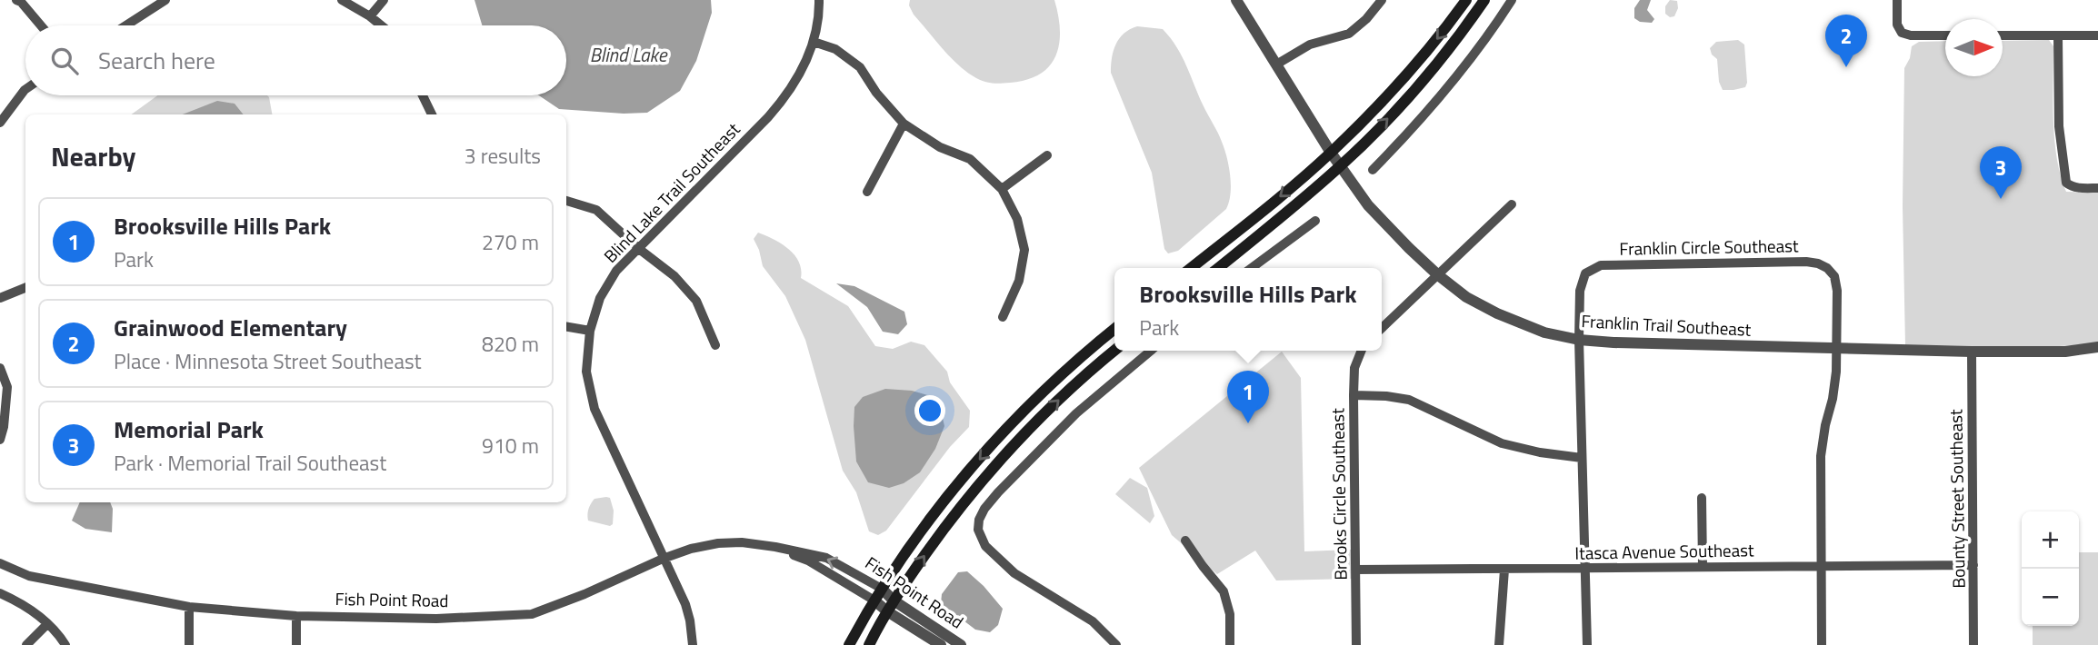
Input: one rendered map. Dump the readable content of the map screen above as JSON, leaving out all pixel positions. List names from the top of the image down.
{
  "streets": {
    "street": [
      "Blind Lake Trail Southeast",
      "Franklin Circle Southeast",
      "Franklin Trail Southeast",
      "Brooks Circle Southeast",
      "Bounty Street Southeast",
      "Itasca Avenue Southeast",
      "Fish Point Road"
    ]
  },
  "crossings": [
    ["Blind Lake Trail Southeast", "Fish Point Road"],
    ["Franklin Circle Southeast", "Franklin Trail Southeast"],
    ["Franklin Circle Southeast", "Itasca Avenue Southeast"],
    ["Franklin Trail Southeast", "Bounty Street Southeast"],
    ["Brooks Circle Southeast", "Itasca Avenue Southeast"],
    ["Bounty Street Southeast", "Itasca Avenue Southeast"]
  ],
  "water": ["Blind Lake"],
  "north": "right",
  "page": {
    "pins": ["2", "3", "1"],
    "search": "Search here",
    "heading": ["Nearby", "3 results"],
    "list": [
      {
        "mark": "1",
        "name": "Brooksville Hills Park",
        "note": "Park",
        "value": "270 m"
      },
      {
        "mark": "2",
        "name": "Grainwood Elementary",
        "note": "Place · Minnesota Street Southeast",
        "value": "820 m"
      },
      {
        "mark": "3",
        "name": "Memorial Park",
        "note": "Park · Memorial Trail Southeast",
        "value": "910 m"
      }
    ],
    "popup": ["Brooksville Hills Park", "Park"],
    "map_buttons": ["+", "−"]
  }
}
